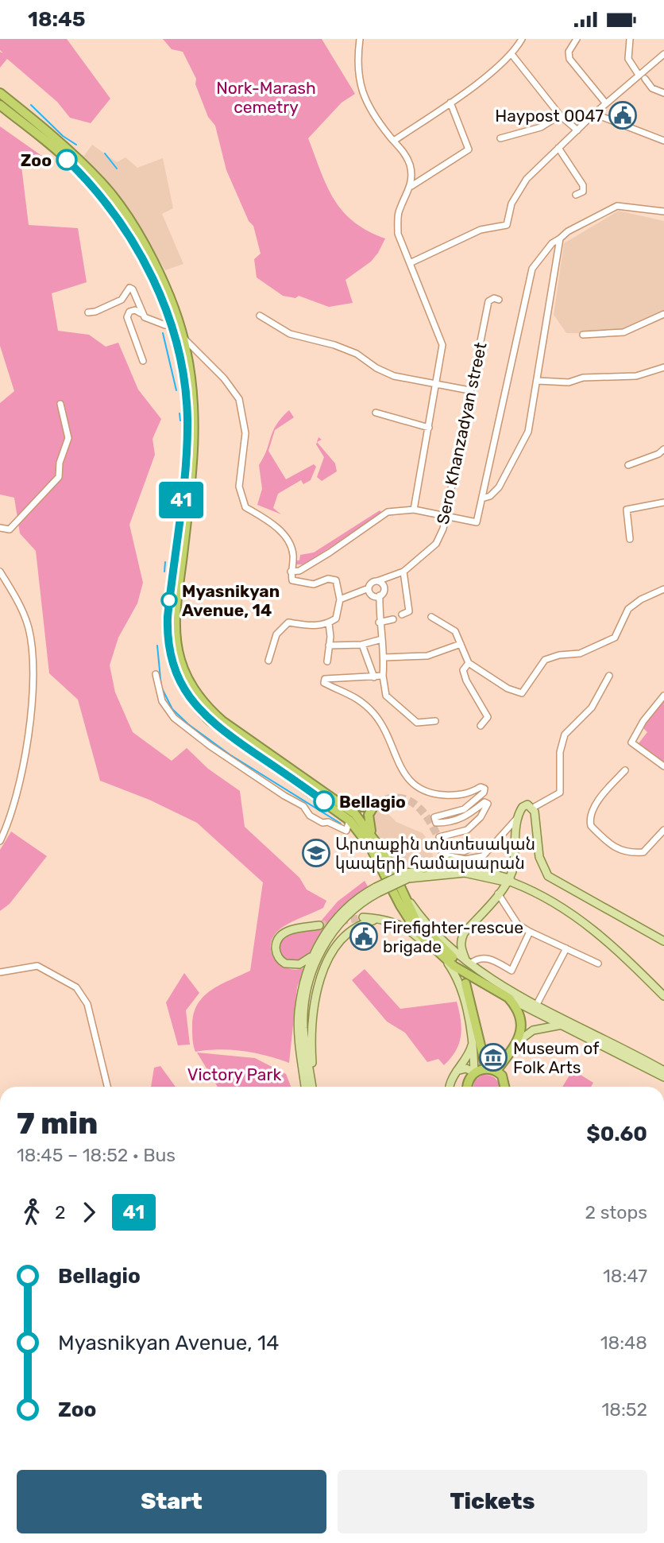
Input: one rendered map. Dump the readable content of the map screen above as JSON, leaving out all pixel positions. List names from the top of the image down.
{
  "streets": {
    "street": ["Sero Khanzadyan street"]
  },
  "parks": ["Nork-Marash cemetry", "Victory Park"],
  "places": {
    "public building": ["Haypost 0047", "Firefighter-rescue brigade"],
    "other": ["Zoo", "Myasnikyan Avenue, 14", "Bellagio"],
    "school or university": ["Արտաքին տնտեսական կապերի համալսարան"],
    "museum": ["Museum of Folk Arts"]
  },
  "lines": ["bus line 41"],
  "page": {
    "status": "18:45",
    "on_map": "41",
    "heading": ["7 min", "18:45 – 18:52 · Bus", "$0.60"],
    "legs": ["2", "41", "2 stops"],
    "list": [
      {
        "name": "Bellagio",
        "value": "18:47"
      },
      {
        "name": "Myasnikyan Avenue, 14",
        "value": "18:48"
      },
      {
        "name": "Zoo",
        "value": "18:52"
      }
    ],
    "buttons": ["Start", "Tickets"]
  }
}
